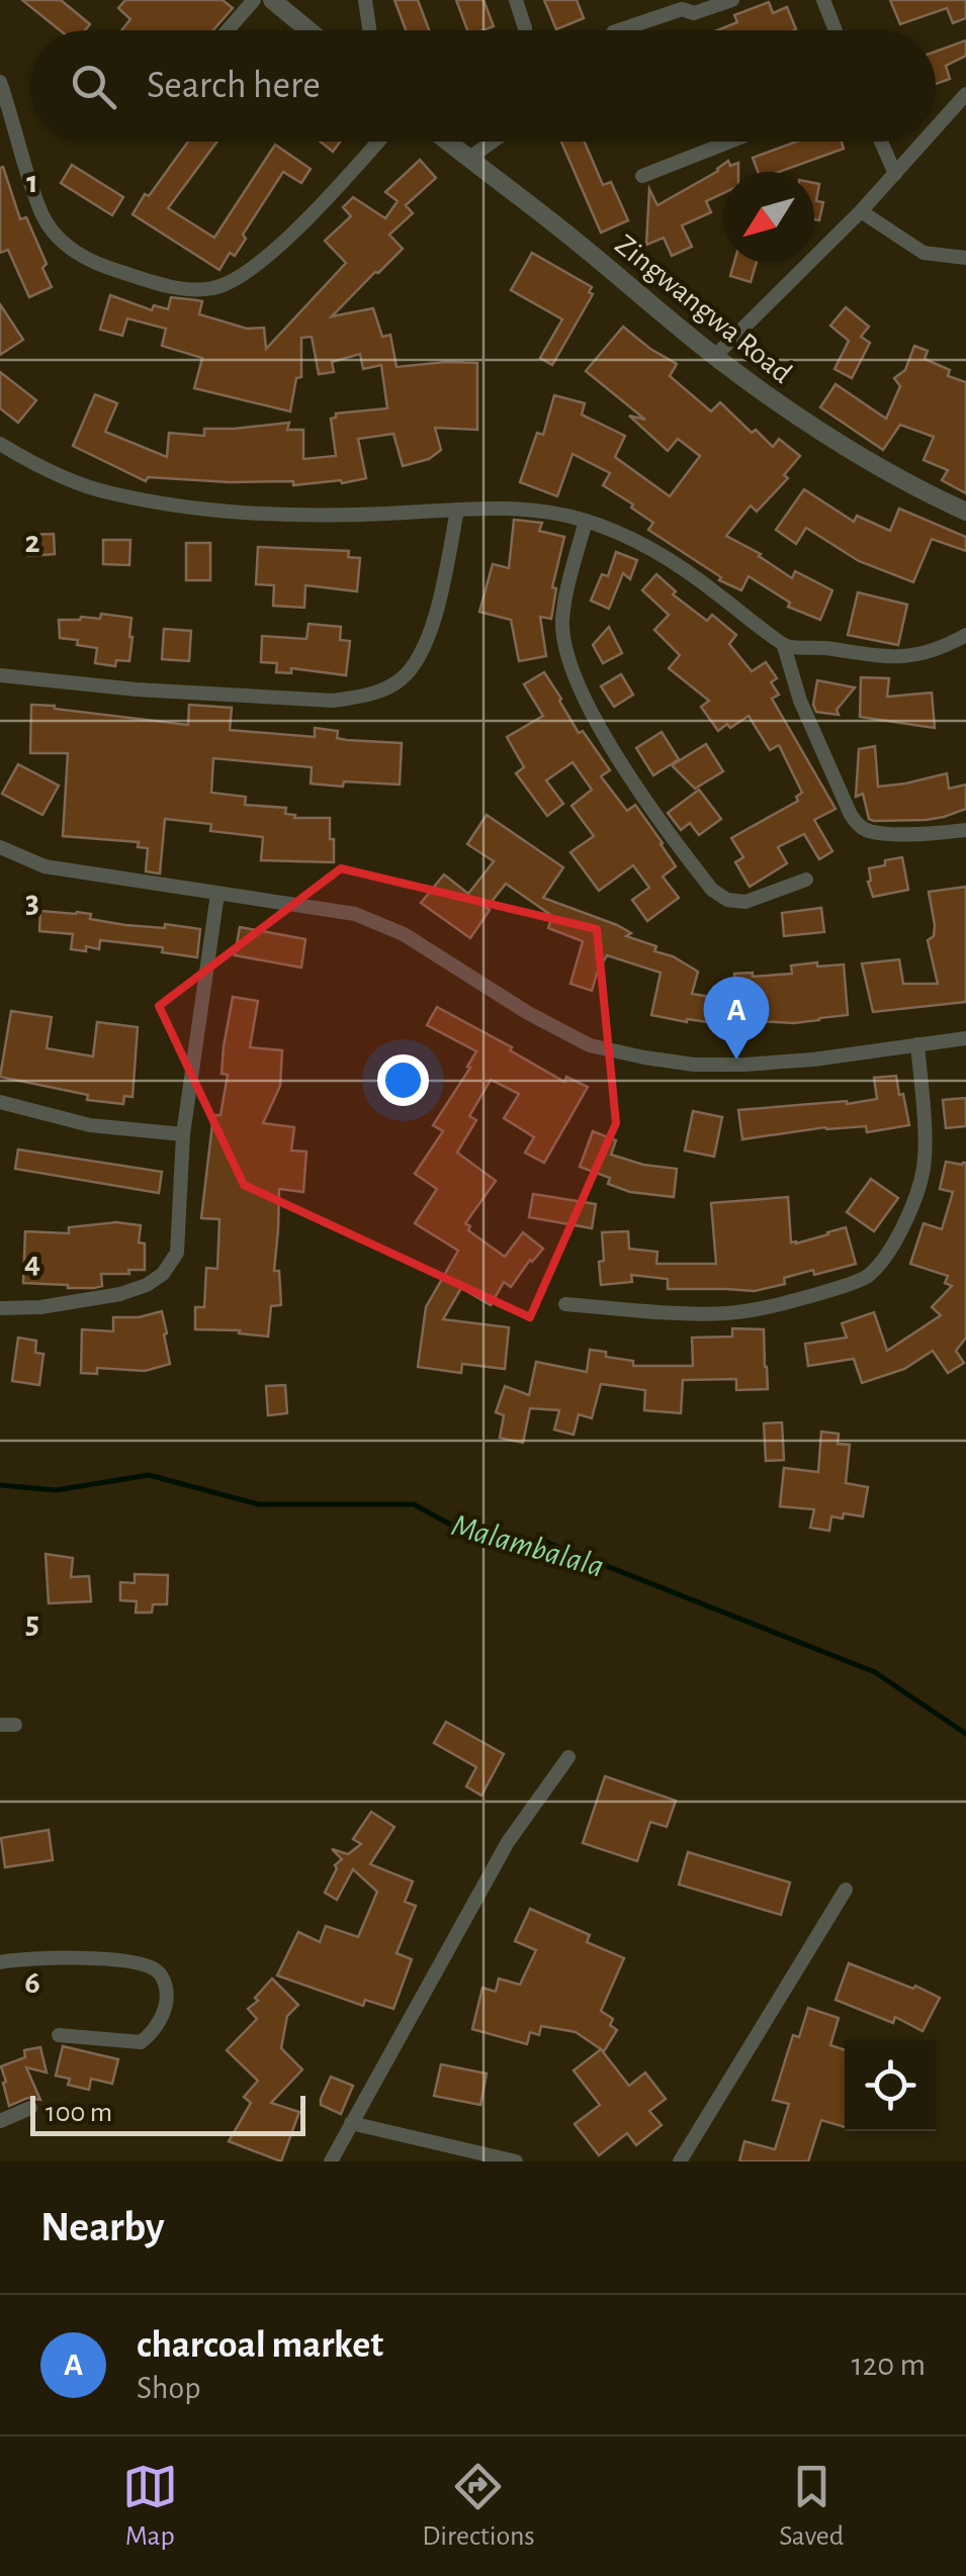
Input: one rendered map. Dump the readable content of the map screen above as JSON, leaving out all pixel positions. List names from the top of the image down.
{
  "streets": {
    "street": ["Zingwangwa Road"]
  },
  "water": ["Malambalala"],
  "scale_bar": "100 m",
  "north": "bottom left",
  "page": {
    "search": "Search here",
    "pins": "A",
    "scale": "100 m",
    "heading": "Nearby",
    "list": [
      {
        "mark": "A",
        "name": "charcoal market",
        "note": "Shop",
        "value": "120 m"
      }
    ],
    "nav": ["Map", "Directions", "Saved"]
  },
  "grid": {
    "rows": [
      "1",
      "2",
      "3",
      "4",
      "5",
      "6"
    ]
  }
}
